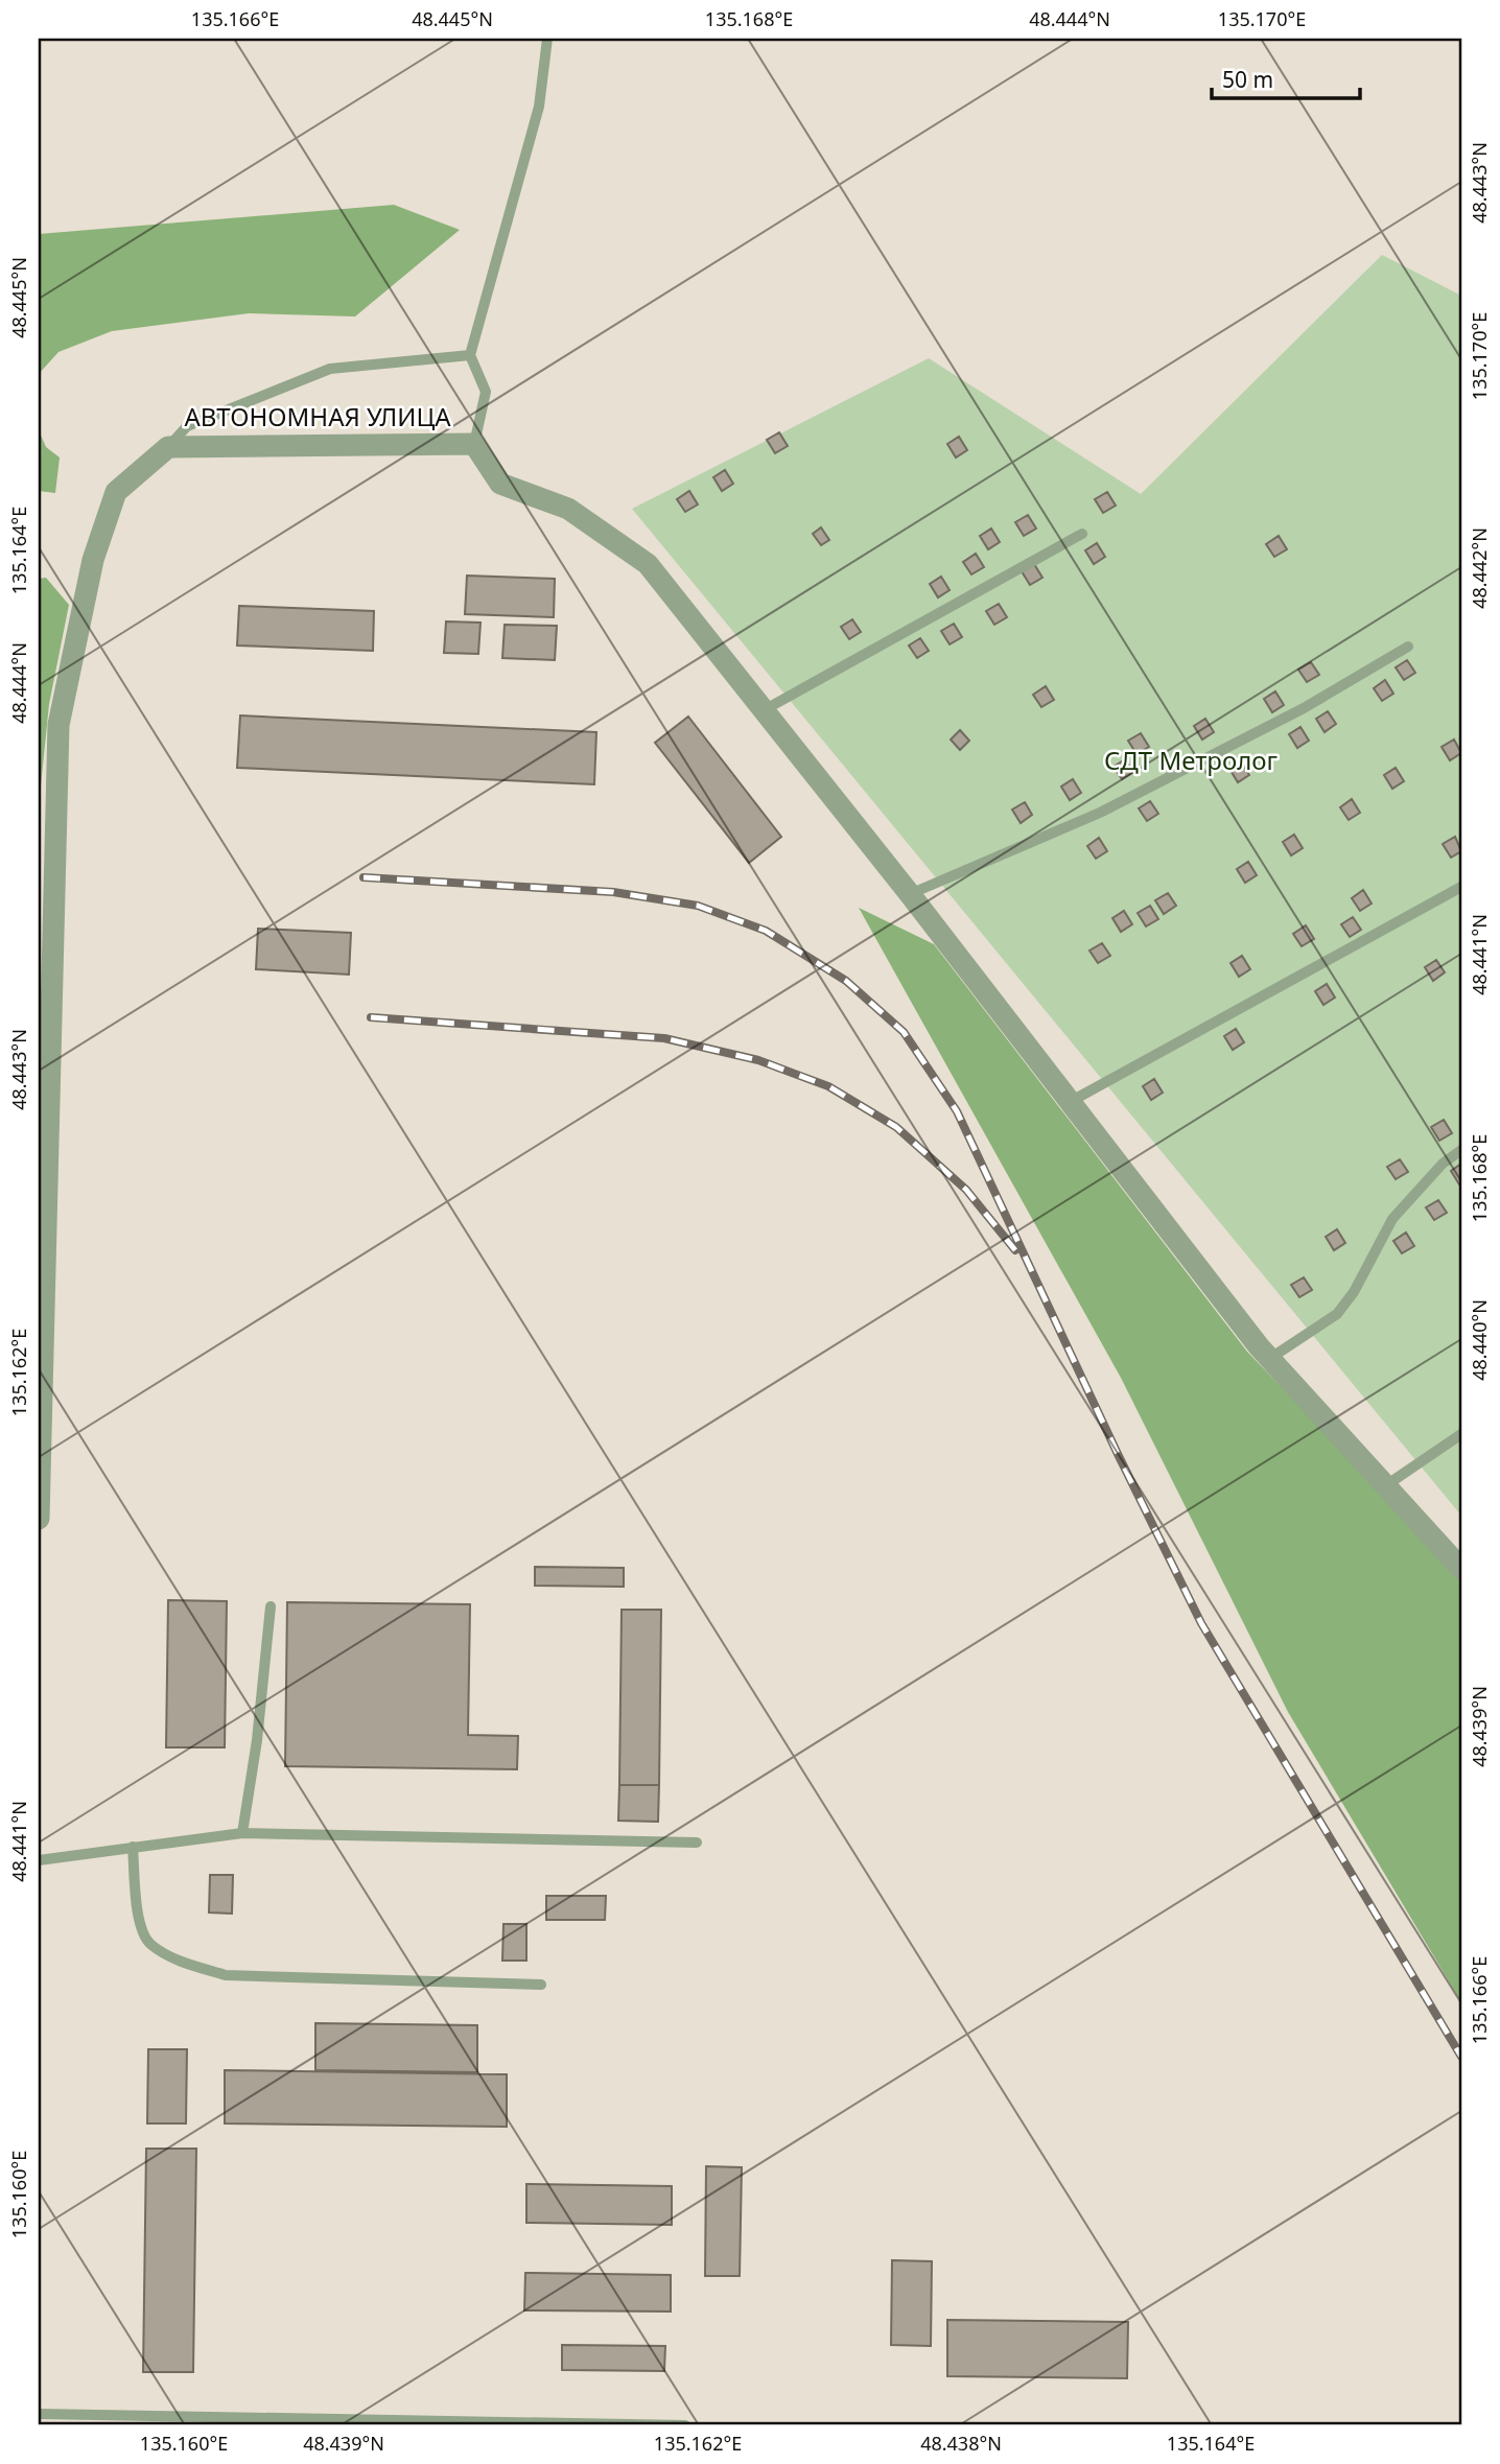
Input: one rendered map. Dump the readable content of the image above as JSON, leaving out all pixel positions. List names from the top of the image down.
{
  "streets": {
    "street": ["АВТОНОМНАЯ УЛИЦА"]
  },
  "parks": ["СДТ Метролог"],
  "scale_bar": "50 m",
  "coordinates": [
    "135.166°E",
    "48.445°N",
    "135.168°E",
    "48.444°N",
    "135.170°E",
    "48.443°N",
    "135.164°E",
    "48.442°N",
    "48.441°N",
    "48.440°N",
    "135.162°E",
    "48.439°N",
    "135.160°E",
    "48.438°N"
  ]
}
